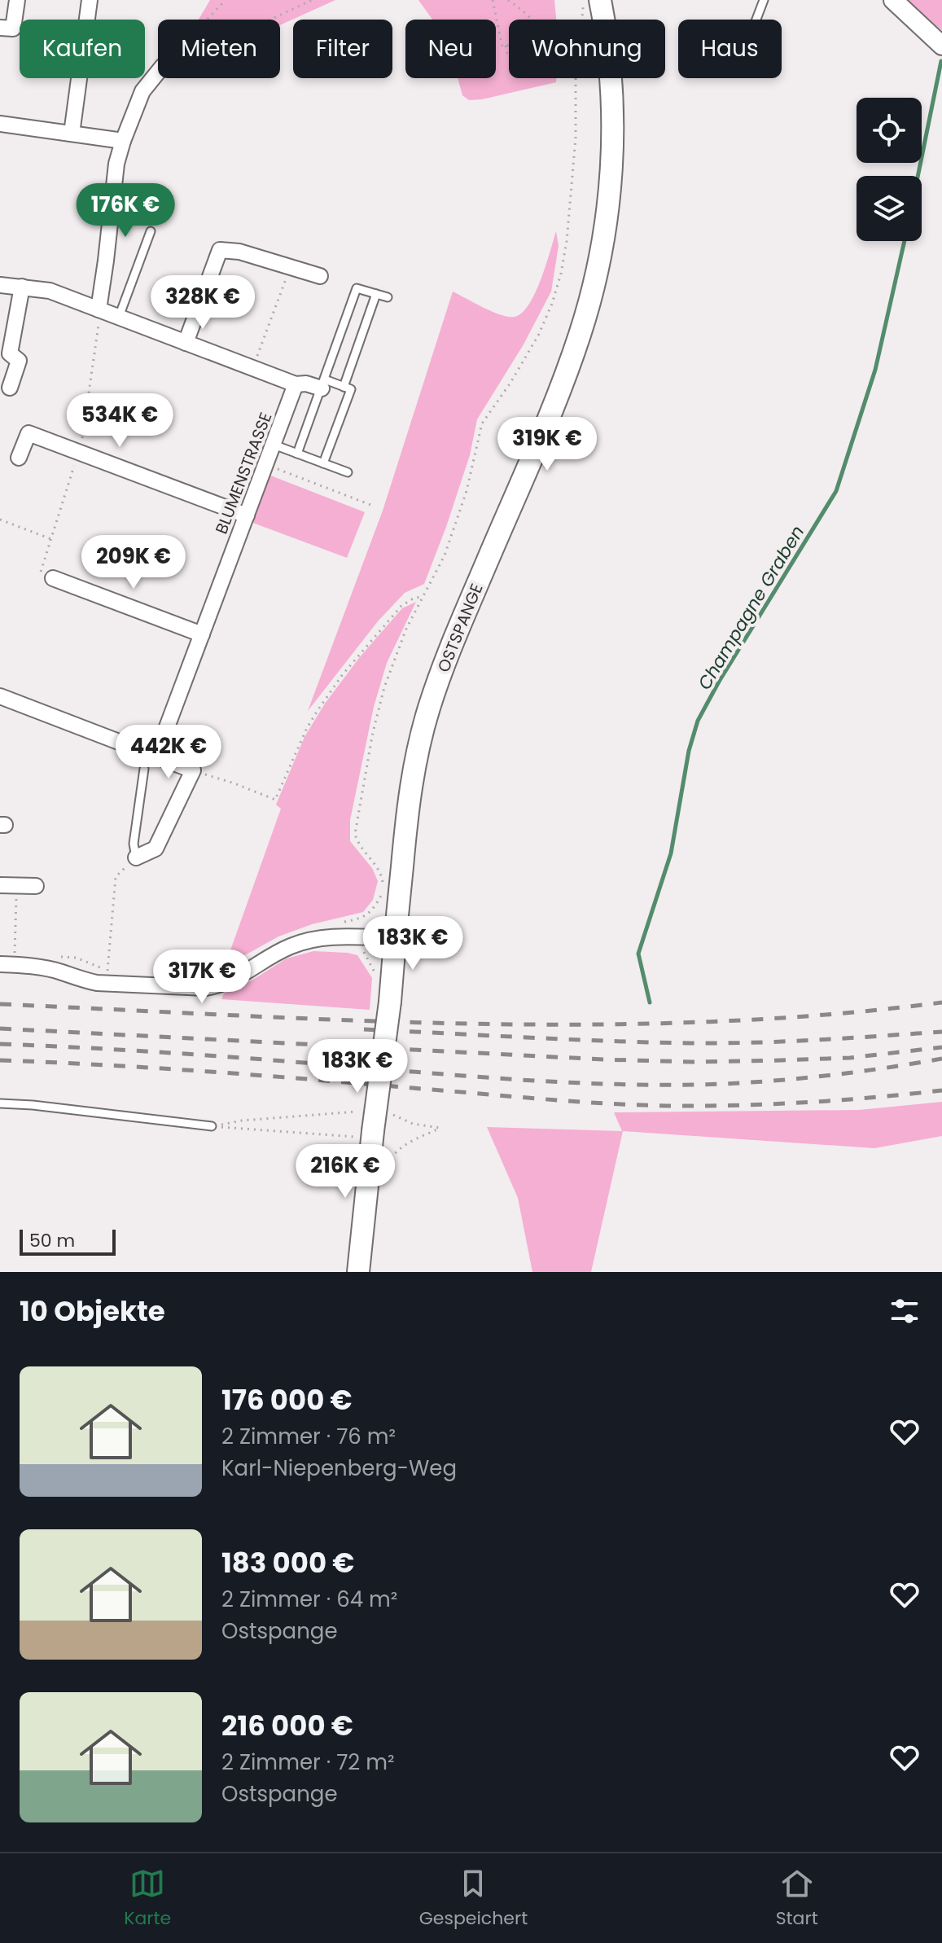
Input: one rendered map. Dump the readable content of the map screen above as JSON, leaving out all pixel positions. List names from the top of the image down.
{
  "streets": {
    "main road": ["OSTSPANGE"],
    "street": ["BLUMENSTRASSE"]
  },
  "water": ["Champagne Graben"],
  "scale_bar": "50 m",
  "page": {
    "chip": [
      "Kaufen",
      "Mieten",
      "Filter",
      "Neu",
      "Wohnung",
      "Haus"
    ],
    "price": [
      "176K €",
      "328K €",
      "534K €",
      "319K €",
      "209K €",
      "442K €",
      "183K €",
      "317K €",
      "183K €",
      "216K €"
    ],
    "scale": "50 m",
    "heading": "10 Objekte",
    "list": [
      {
        "name": "176 000 €",
        "note": "2 Zimmer · 76 m² · Karl-Niepenberg-Weg"
      },
      {
        "name": "183 000 €",
        "note": "2 Zimmer · 64 m² · Ostspange"
      },
      {
        "name": "216 000 €",
        "note": "2 Zimmer · 72 m² · Ostspange"
      }
    ],
    "tabs": ["Karte", "Gespeichert", "Start"]
  }
}
